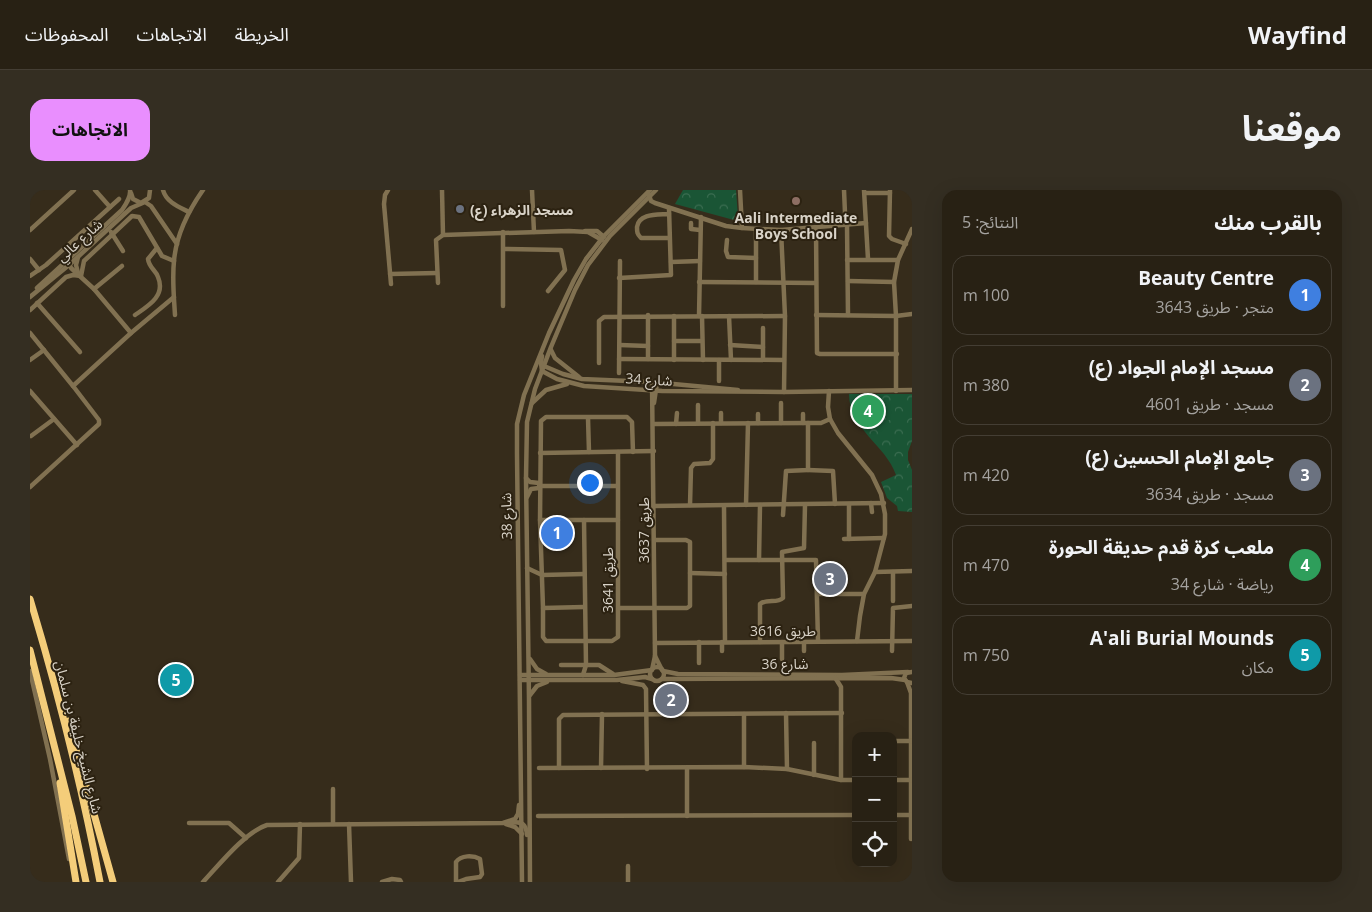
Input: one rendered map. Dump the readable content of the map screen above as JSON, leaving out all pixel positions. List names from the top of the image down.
{
  "streets": {
    "highway": ["شارع الشيخ خليفة بن سلمان"],
    "street": [
      "شارع عالي",
      "شارع 34",
      "شارع 38",
      "طريق 3637",
      "طريق 3641",
      "طريق 3616",
      "شارع 36"
    ]
  },
  "crossings": [
    ["شارع 34", "شارع 38"],
    ["شارع 34", "طريق 3637"],
    ["طريق 3637", "طريق 3616"],
    ["طريق 3637", "شارع 36"]
  ],
  "places": ["Aali Intermediate Boys School", "مسجد الزهراء (ع)"],
  "page": {
    "header": "Wayfind",
    "nav": ["الخريطة", "الاتجاهات", "المحفوظات"],
    "title": "موقعنا",
    "buttons": "الاتجاهات",
    "heading": ["بالقرب منك", "النتائج: 5"],
    "list": [
      {
        "mark": "1",
        "name": "Beauty Centre",
        "note": "متجر · طريق 3643",
        "value": "100 m"
      },
      {
        "mark": "2",
        "name": "مسجد الإمام الجواد (ع)",
        "note": "مسجد · طريق 4601",
        "value": "380 m"
      },
      {
        "mark": "3",
        "name": "جامع الإمام الحسين (ع)",
        "note": "مسجد · طريق 3634",
        "value": "420 m"
      },
      {
        "mark": "4",
        "name": "ملعب كرة قدم حديقة الحورة",
        "note": "رياضة · شارع 34",
        "value": "470 m"
      },
      {
        "mark": "5",
        "name": "A'ali Burial Mounds",
        "note": "مكان",
        "value": "750 m"
      }
    ],
    "pins": [
      "4",
      "1",
      "3",
      "5",
      "2"
    ],
    "map_buttons": ["+", "−"]
  }
}
